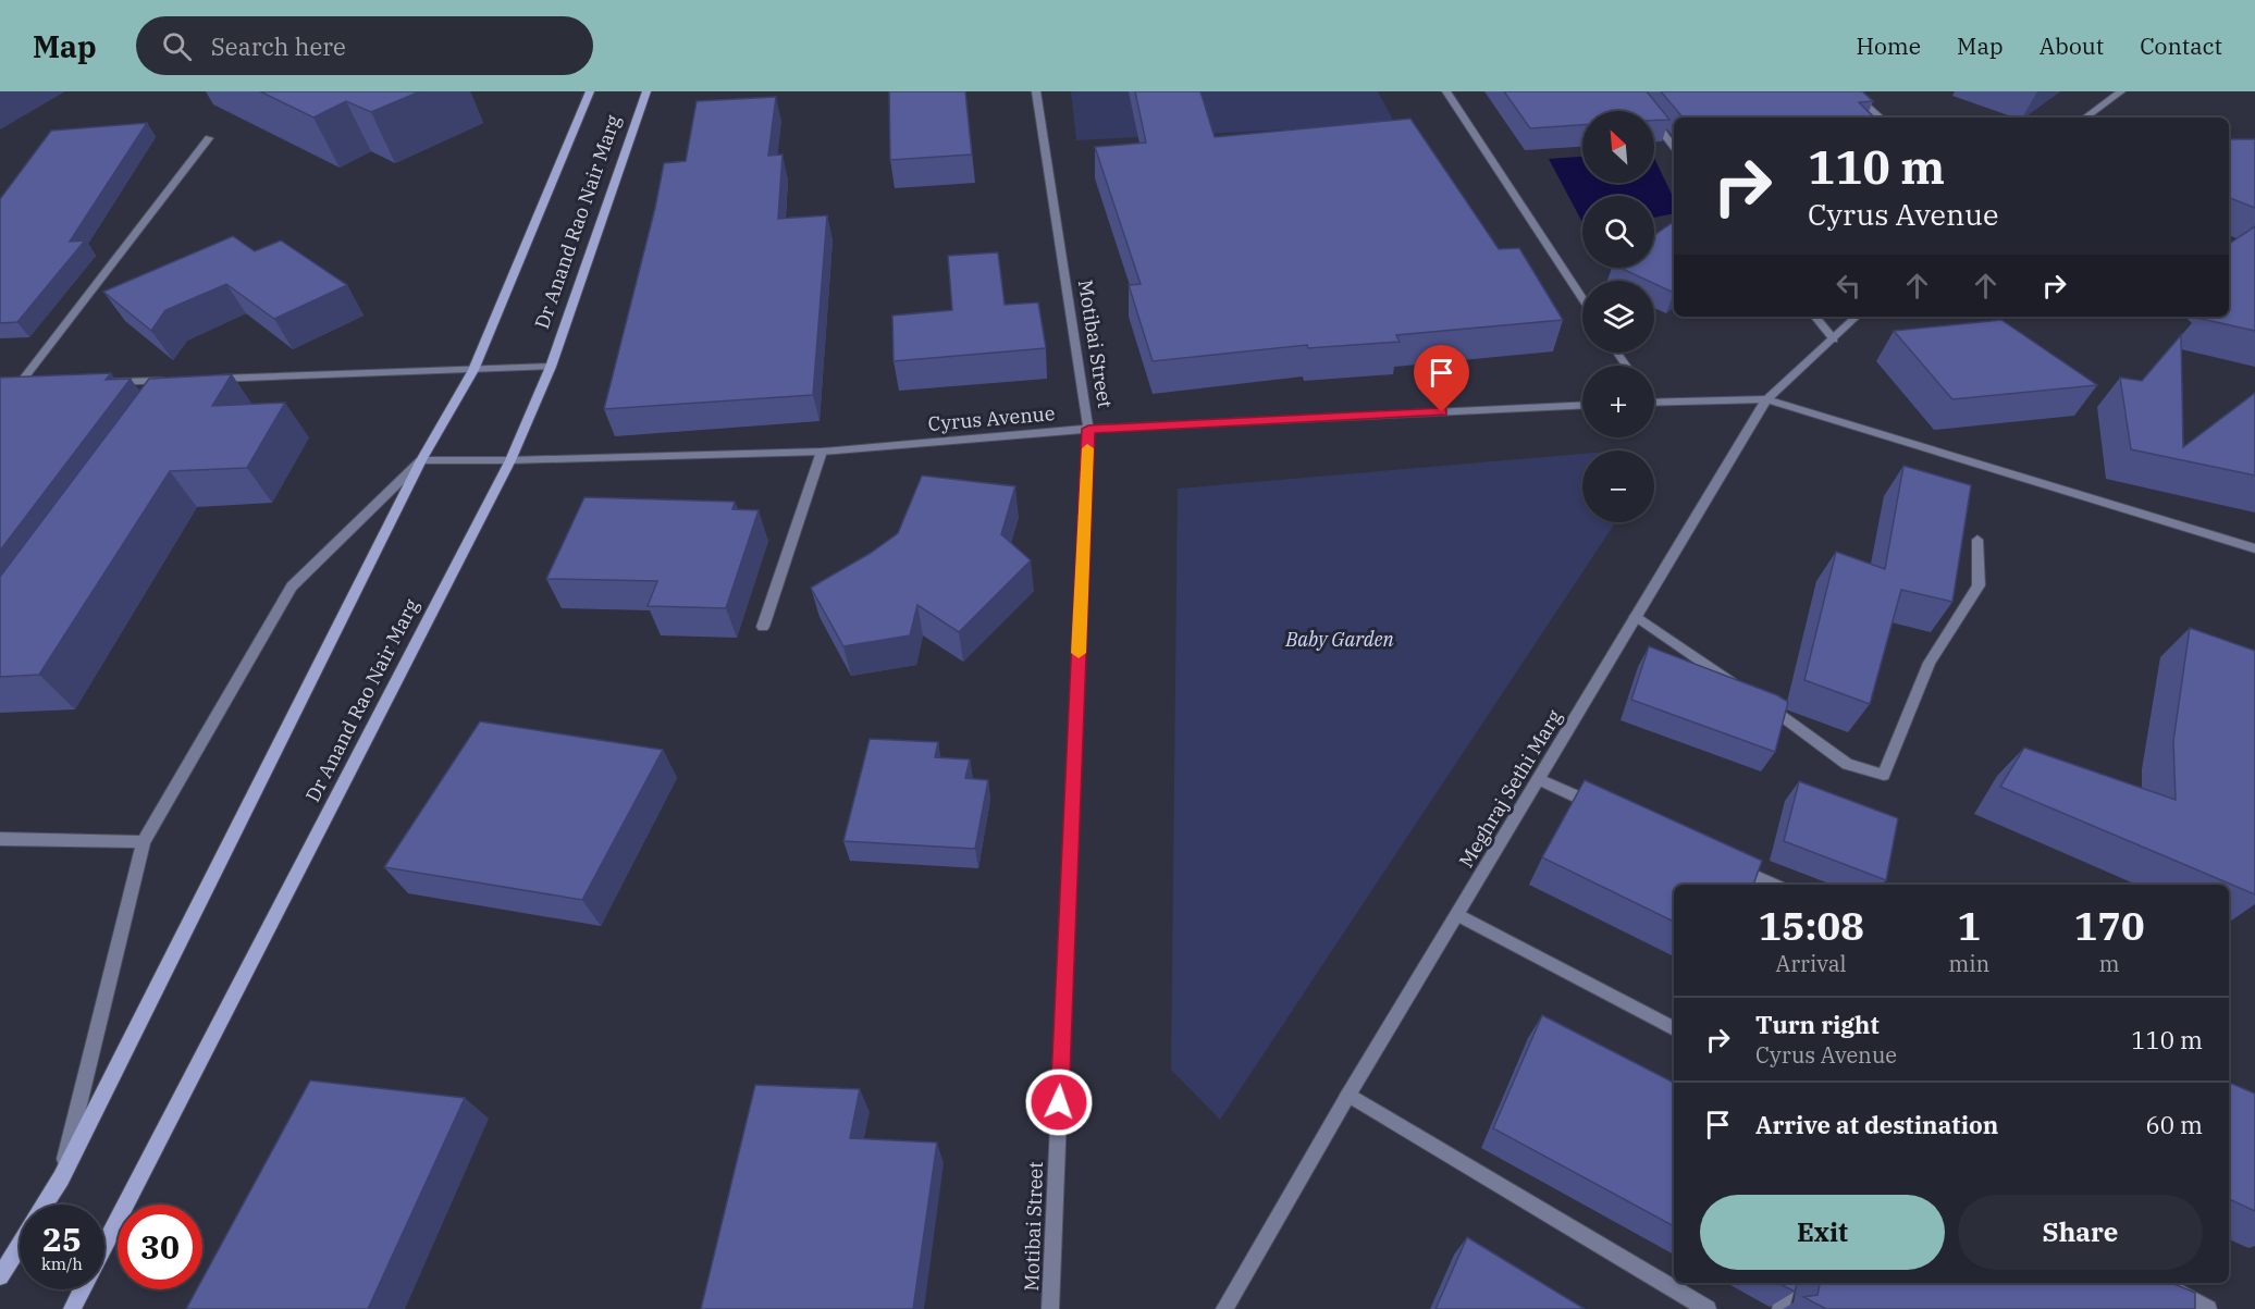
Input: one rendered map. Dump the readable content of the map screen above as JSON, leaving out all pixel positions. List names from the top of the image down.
{
  "streets": {
    "main road": ["Dr Anand Rao Nair Marg"],
    "street": ["Motibai Street", "Cyrus Avenue", "Meghraj Sethi Marg"]
  },
  "crossings": [
    ["Dr Anand Rao Nair Marg", "Cyrus Avenue"],
    ["Motibai Street", "Cyrus Avenue"]
  ],
  "parks": ["Baby Garden"],
  "north": "top left",
  "page": {
    "header": "Map",
    "search": "Search here",
    "nav": [
      "Home",
      "Map",
      "About",
      "Contact"
    ],
    "map_buttons": ["+", "−"],
    "turn": ["110 m", "Cyrus Avenue"],
    "eta": [
      "15:08",
      "Arrival",
      "1",
      "min",
      "170",
      "m"
    ],
    "list": [
      {
        "name": "Turn right",
        "note": "Cyrus Avenue",
        "value": "110 m"
      },
      {
        "name": "Arrive at destination",
        "value": "60 m"
      }
    ],
    "buttons": ["Exit", "Share"],
    "speed": "25 km/h",
    "limit": "30"
  }
}
